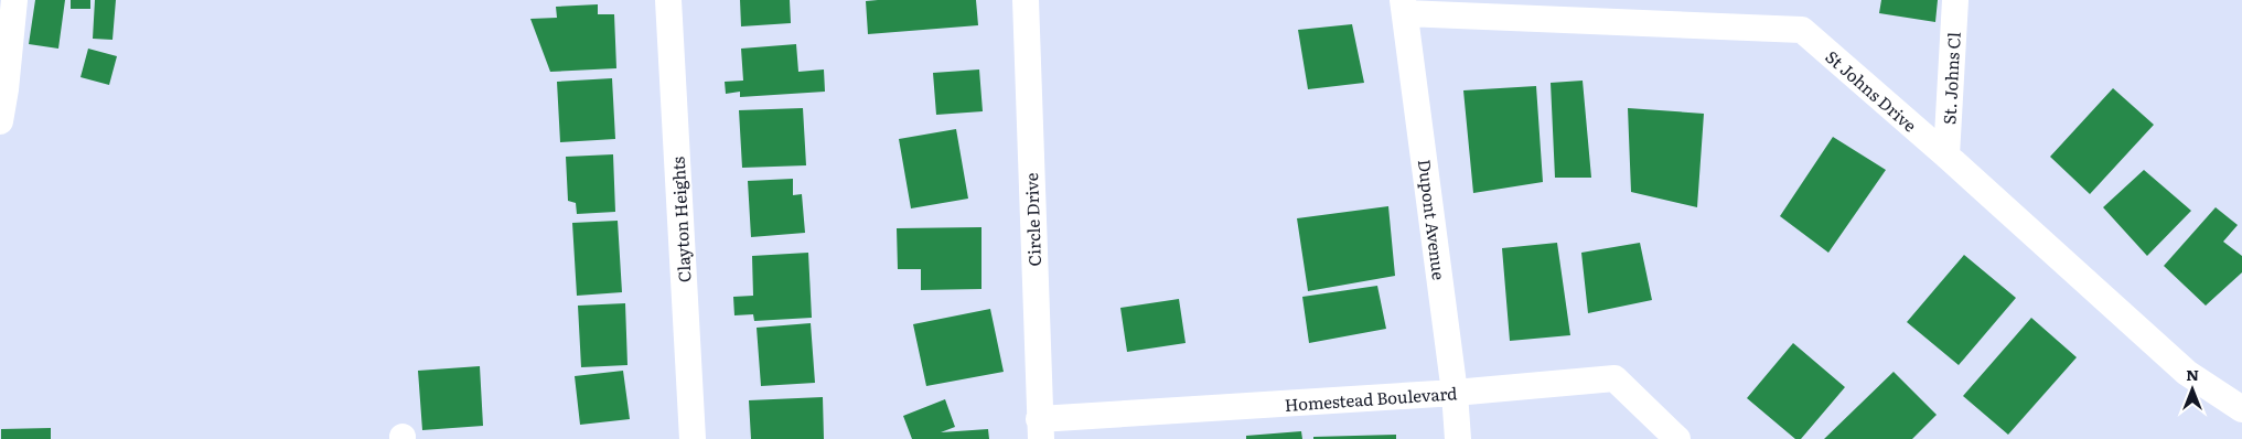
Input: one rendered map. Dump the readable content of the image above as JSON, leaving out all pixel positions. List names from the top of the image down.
{
  "streets": {
    "street": [
      "St. Johns Cl",
      "St Johns Drive",
      "Clayton Heights",
      "Circle Drive",
      "Dupont Avenue",
      "Homestead Boulevard"
    ]
  },
  "crossings": [
    ["St. Johns Cl", "St Johns Drive"],
    ["St Johns Drive", "Dupont Avenue"],
    ["Circle Drive", "Homestead Boulevard"],
    ["Dupont Avenue", "Homestead Boulevard"]
  ],
  "north": "top"
}
